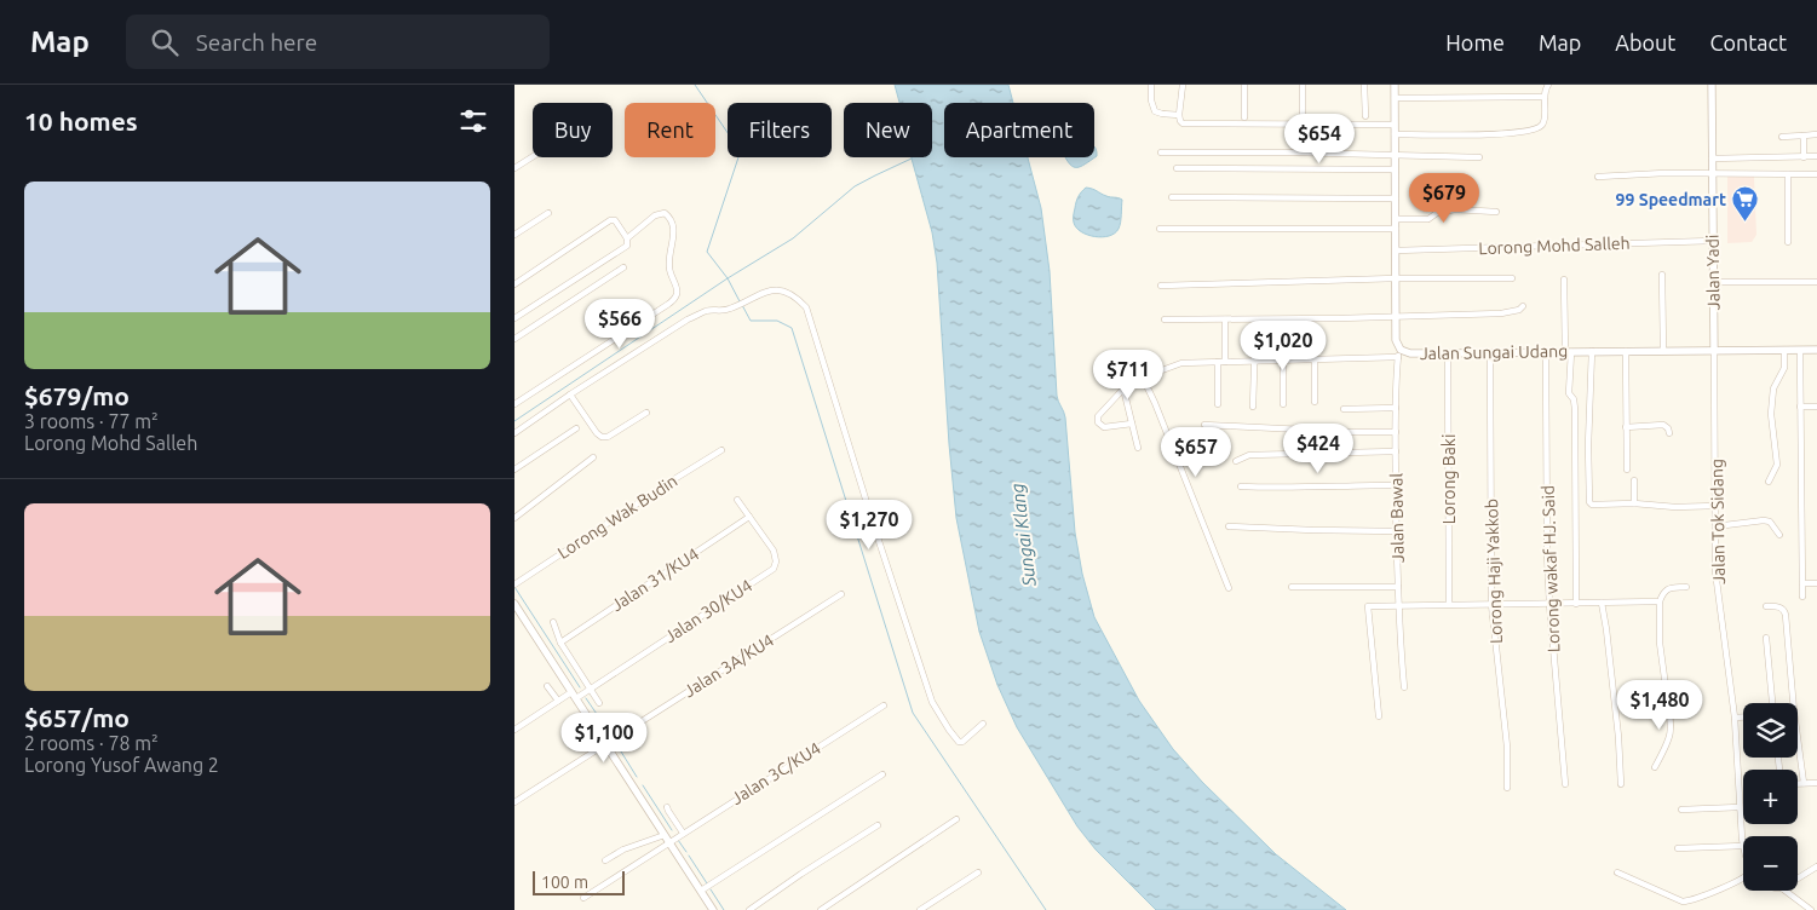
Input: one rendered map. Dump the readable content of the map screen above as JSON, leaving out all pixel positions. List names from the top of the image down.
{
  "streets": {
    "street": [
      "Lorong Mohd Salleh",
      "Jalan Yadi",
      "Jalan Sungai Udang",
      "Lorong Baki",
      "Lorong Wak Budin",
      "Jalan Bawal",
      "Jalan Tok Sidang",
      "Lorong wakaf HJ. Said",
      "Lorong Haji Yakkob",
      "Jalan 31/KU4",
      "Jalan 30/KU4",
      "Jalan 3A/KU4",
      "Jalan 3C/KU4"
    ]
  },
  "crossings": [
    ["Lorong Mohd Salleh", "Jalan Yadi"],
    ["Lorong Mohd Salleh", "Jalan Sungai Udang"],
    ["Jalan Yadi", "Jalan Sungai Udang"],
    ["Jalan Yadi", "Jalan Tok Sidang"],
    ["Jalan Sungai Udang", "Lorong Baki"],
    ["Jalan Sungai Udang", "Jalan Bawal"],
    ["Jalan Sungai Udang", "Jalan Tok Sidang"],
    ["Jalan Sungai Udang", "Lorong wakaf HJ. Said"],
    ["Jalan Sungai Udang", "Lorong Haji Yakkob"],
    ["Jalan 31/KU4", "Jalan 30/KU4"]
  ],
  "water": ["Sungai Klang"],
  "places": {
    "supermarket": ["99 Speedmart"]
  },
  "scale_bar": "100 m",
  "page": {
    "header": "Map",
    "search": "Search here",
    "nav": [
      "Home",
      "Map",
      "About",
      "Contact"
    ],
    "heading": "10 homes",
    "chip": [
      "Buy",
      "Rent",
      "Filters",
      "New",
      "Apartment"
    ],
    "price": [
      "$654",
      "$679",
      "$566",
      "$1,020",
      "$711",
      "$424",
      "$657",
      "$1,270",
      "$1,480",
      "$1,100"
    ],
    "list": [
      {
        "name": "$679/mo",
        "note": "3 rooms · 77 m² · Lorong Mohd Salleh"
      },
      {
        "name": "$657/mo",
        "note": "2 rooms · 78 m² · Lorong Yusof Awang 2"
      }
    ],
    "map_buttons": ["+", "−"],
    "scale": "100 m"
  }
}
